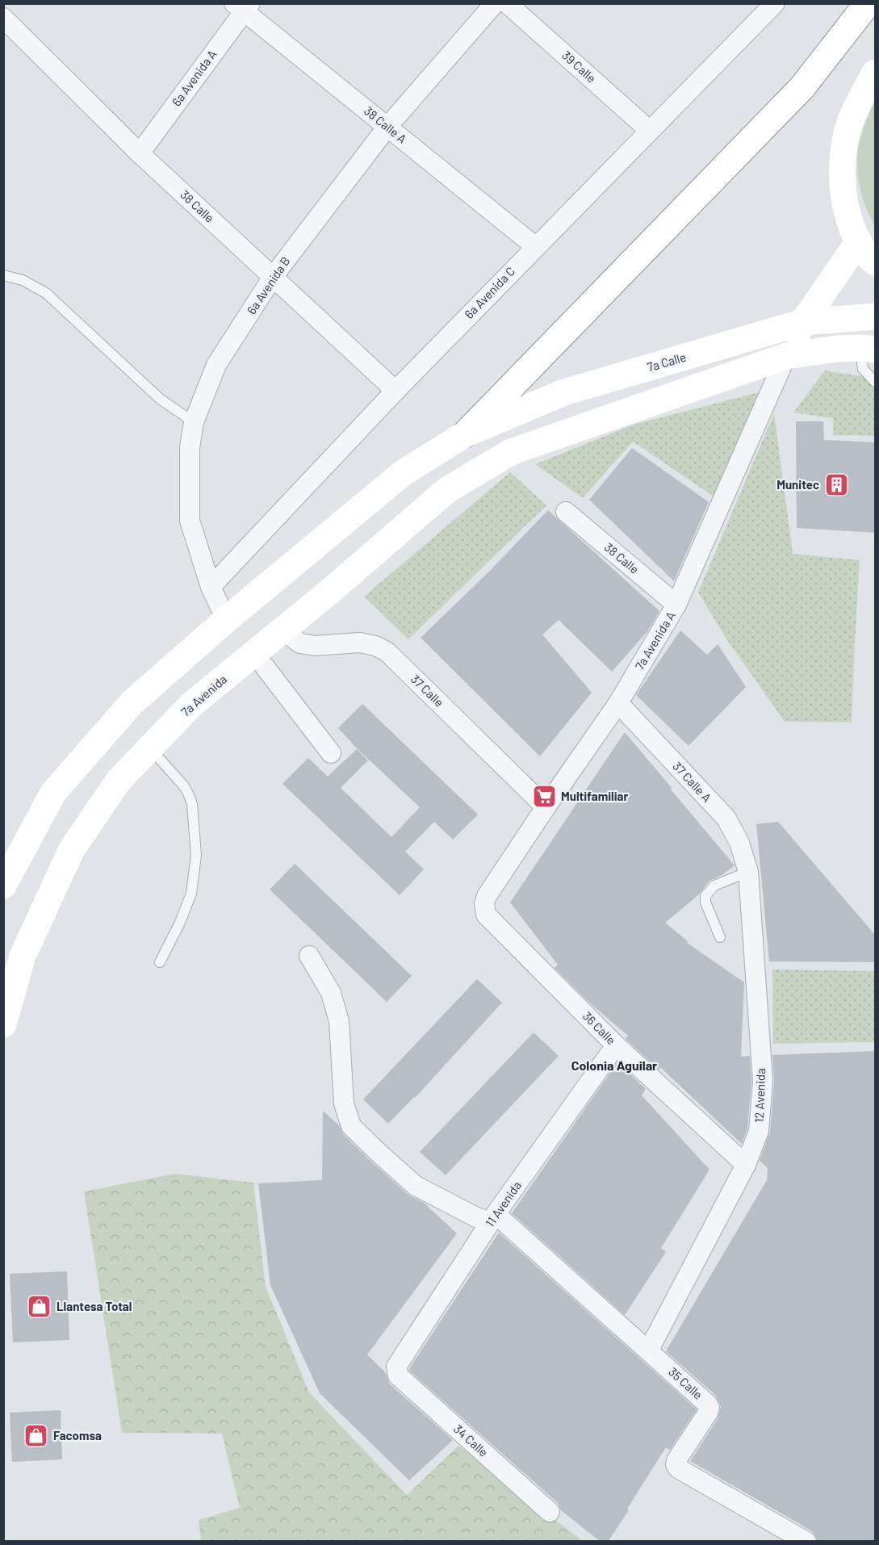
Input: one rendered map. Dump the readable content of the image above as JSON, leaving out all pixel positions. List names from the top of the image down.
{
  "streets": {
    "main road": ["7a Calle", "7a Avenida"],
    "street": [
      "39 Calle",
      "6a Avenida A",
      "38 Calle A",
      "38 Calle",
      "6a Avenida B",
      "6a Avenida C",
      "7a Avenida A",
      "37 Calle",
      "37 Calle A",
      "36 Calle",
      "12 Avenida",
      "11 Avenida",
      "35 Calle",
      "34 Calle"
    ]
  },
  "crossings": [
    ["39 Calle", "6a Avenida C"],
    ["6a Avenida A", "38 Calle A"],
    ["6a Avenida A", "38 Calle"],
    ["38 Calle A", "6a Avenida B"],
    ["38 Calle A", "6a Avenida C"],
    ["38 Calle", "6a Avenida B"],
    ["38 Calle", "6a Avenida C"],
    ["38 Calle", "7a Avenida A"],
    ["6a Avenida B", "6a Avenida C"],
    ["7a Avenida A", "37 Calle"],
    ["7a Avenida A", "7a Avenida"],
    ["7a Avenida A", "37 Calle A"],
    ["7a Avenida A", "36 Calle"],
    ["37 Calle", "7a Avenida"],
    ["37 Calle A", "12 Avenida"],
    ["36 Calle", "12 Avenida"],
    ["36 Calle", "11 Avenida"],
    ["12 Avenida", "35 Calle"],
    ["11 Avenida", "35 Calle"],
    ["11 Avenida", "34 Calle"]
  ],
  "districts": ["Colonia Aguilar"],
  "places": {
    "building": ["Munitec"],
    "supermarket": ["Multifamiliar"],
    "shop": ["Llantesa Total", "Facomsa"]
  }
}
